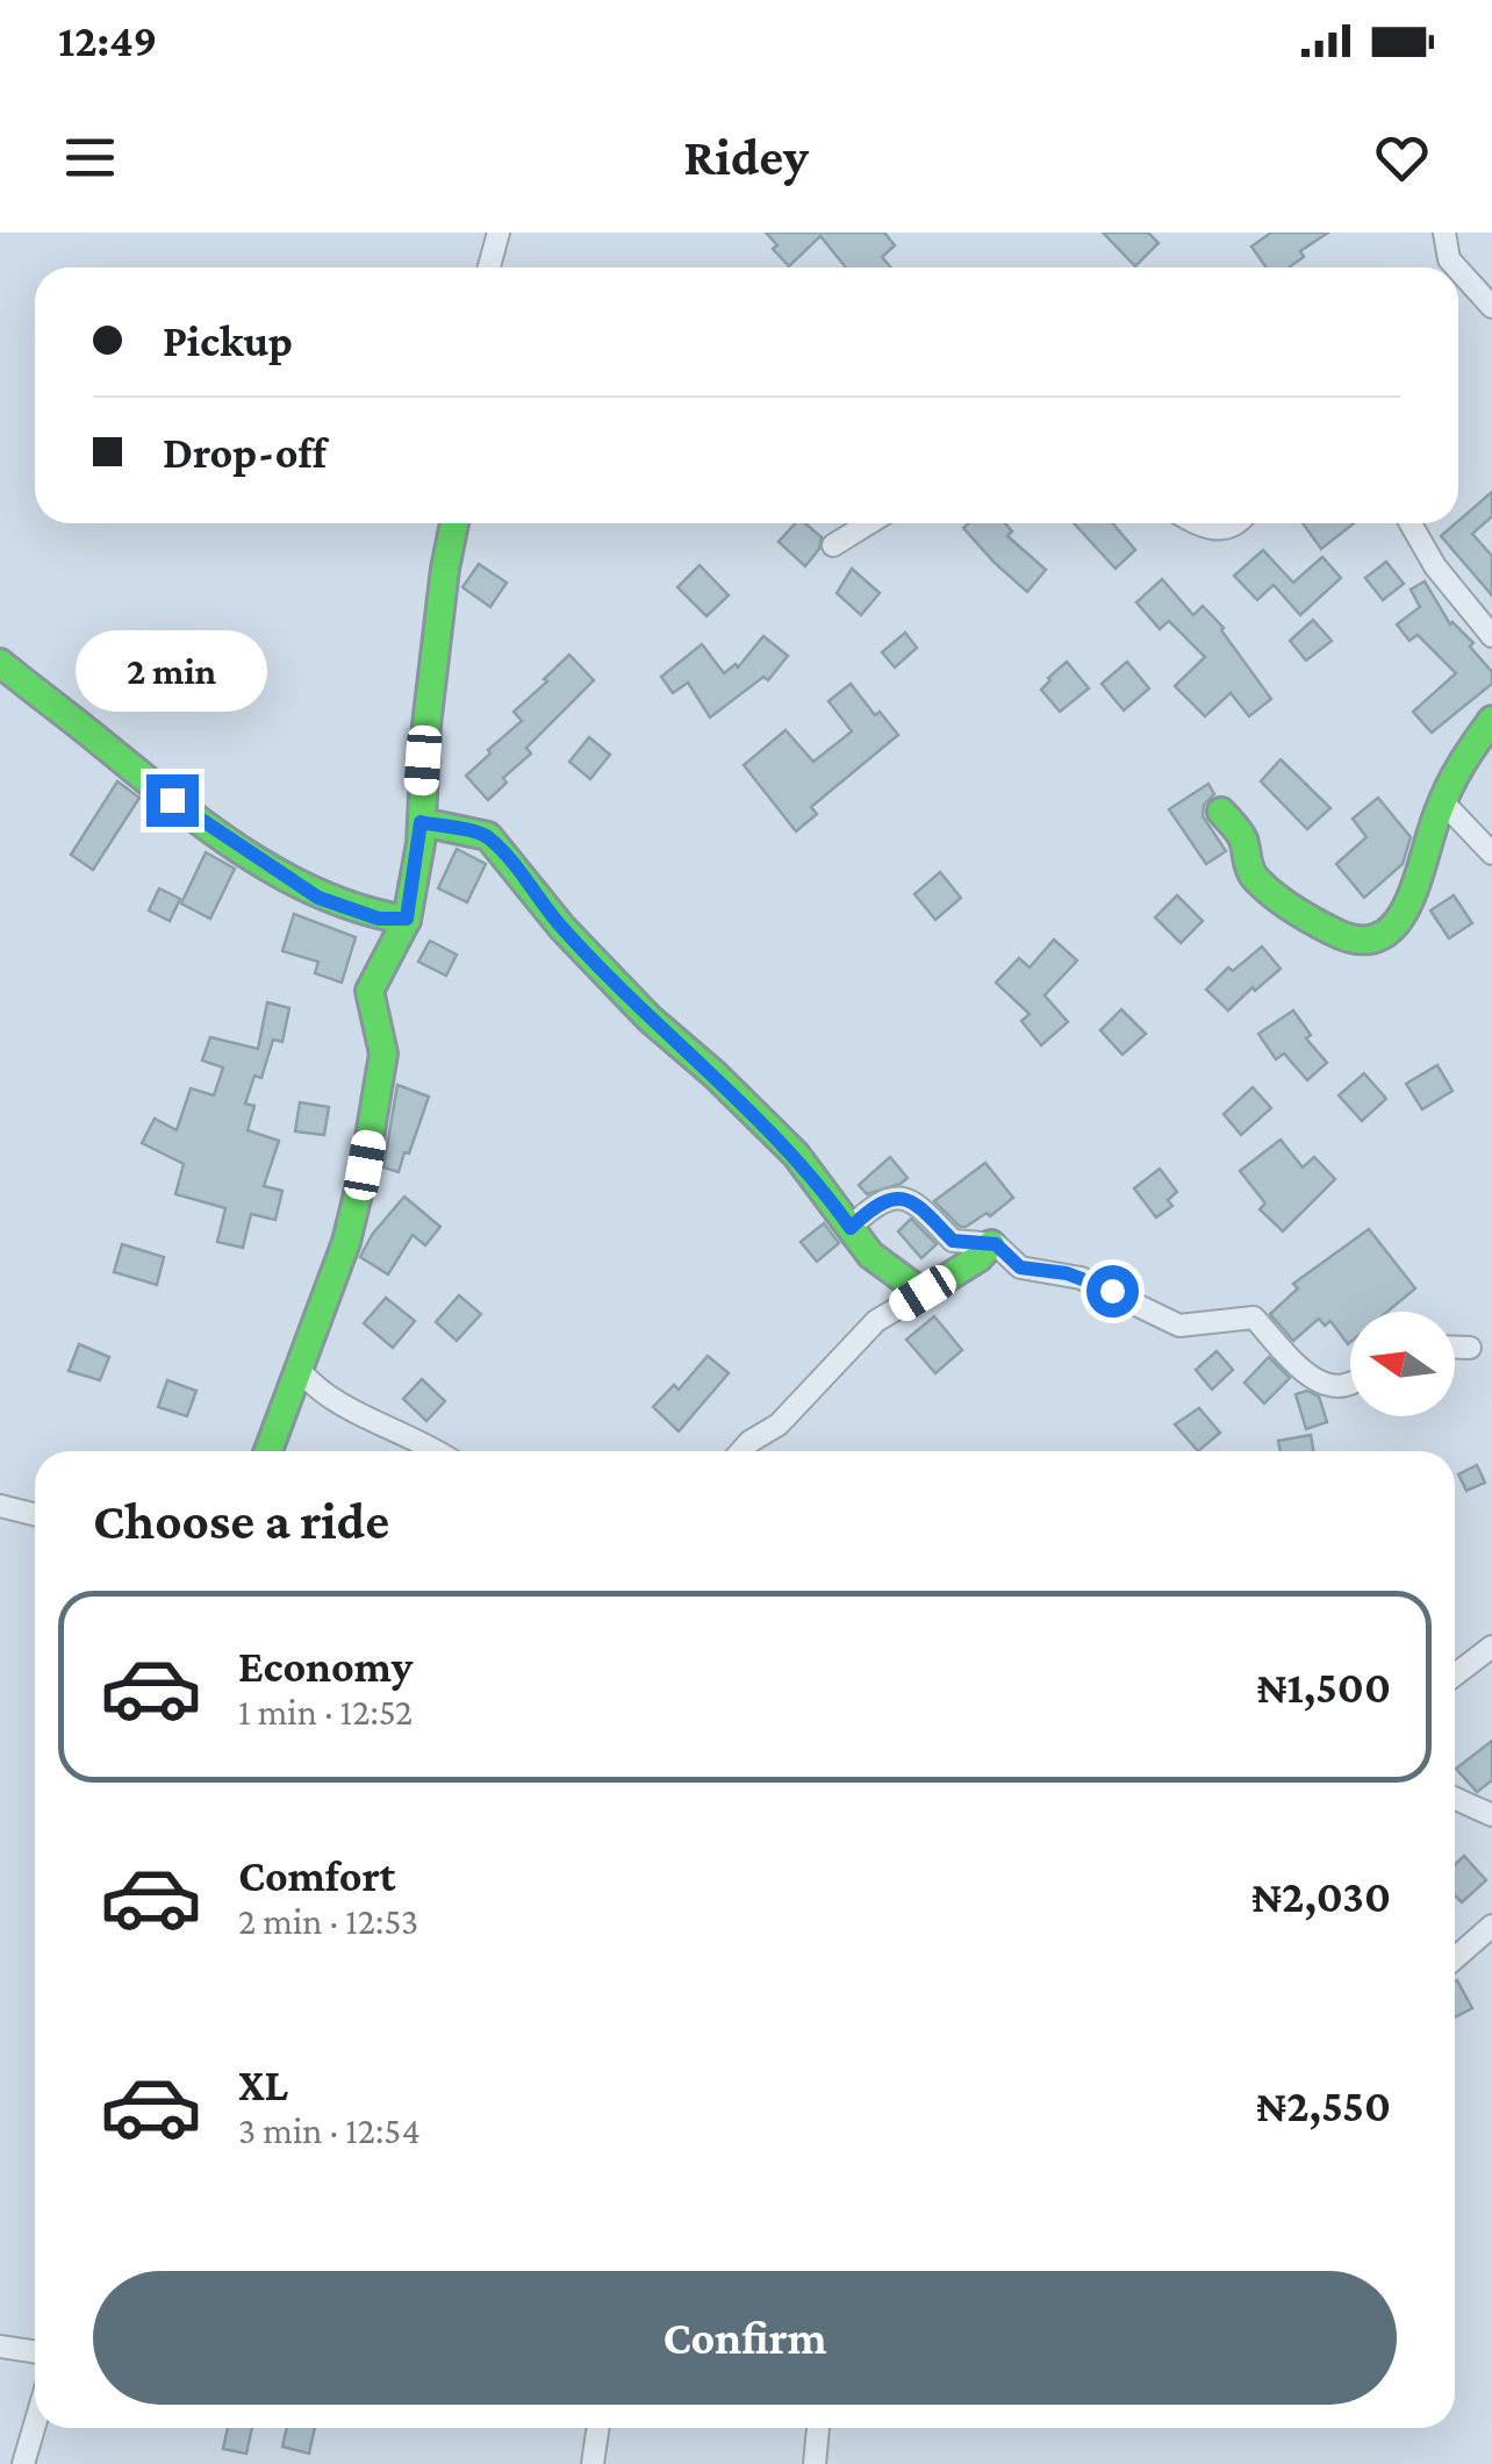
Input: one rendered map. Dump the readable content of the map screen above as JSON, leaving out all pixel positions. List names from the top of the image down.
{
  "north": "left",
  "page": {
    "status": "12:49",
    "header": "Ridey",
    "banner": ["Pickup", "Drop-off"],
    "bubble": "2 min",
    "heading": "Choose a ride",
    "list": [
      {
        "name": "Economy",
        "note": "1 min · 12:52",
        "value": "₦1,500"
      },
      {
        "name": "Comfort",
        "note": "2 min · 12:53",
        "value": "₦2,030"
      },
      {
        "name": "XL",
        "note": "3 min · 12:54",
        "value": "₦2,550"
      }
    ],
    "buttons": "Confirm"
  }
}
